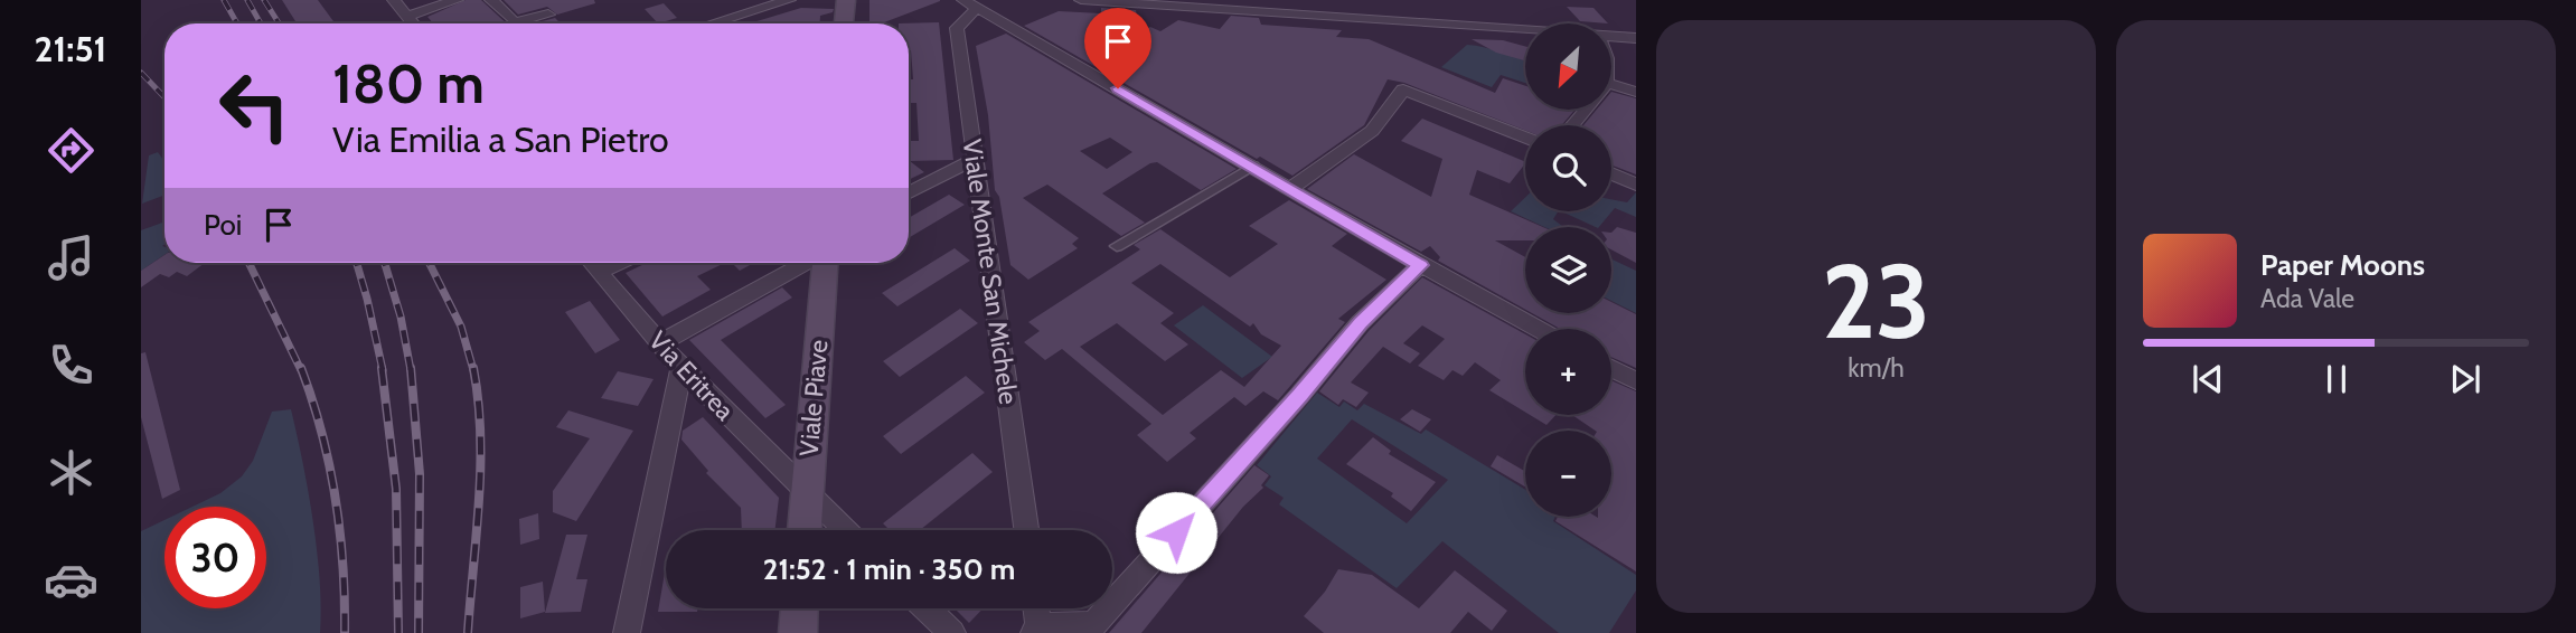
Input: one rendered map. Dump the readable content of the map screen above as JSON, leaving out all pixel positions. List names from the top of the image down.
{
  "streets": {
    "main road": ["Viale Piave"],
    "street": ["Viale Monte San Michele", "Via Eritrea"]
  },
  "crossings": [
    ["Via Eritrea", "Viale Piave"]
  ],
  "north": "bottom left",
  "page": {
    "tabs": "21:51",
    "tile": ["23", "km/h"],
    "map_buttons": ["+", "−"],
    "turn": ["180 m", "Via Emilia a San Pietro"],
    "then": "Poi",
    "song": ["Paper Moons", "Ada Vale"],
    "limit": "30",
    "trip": "21:52 · 1 min · 350 m"
  }
}
